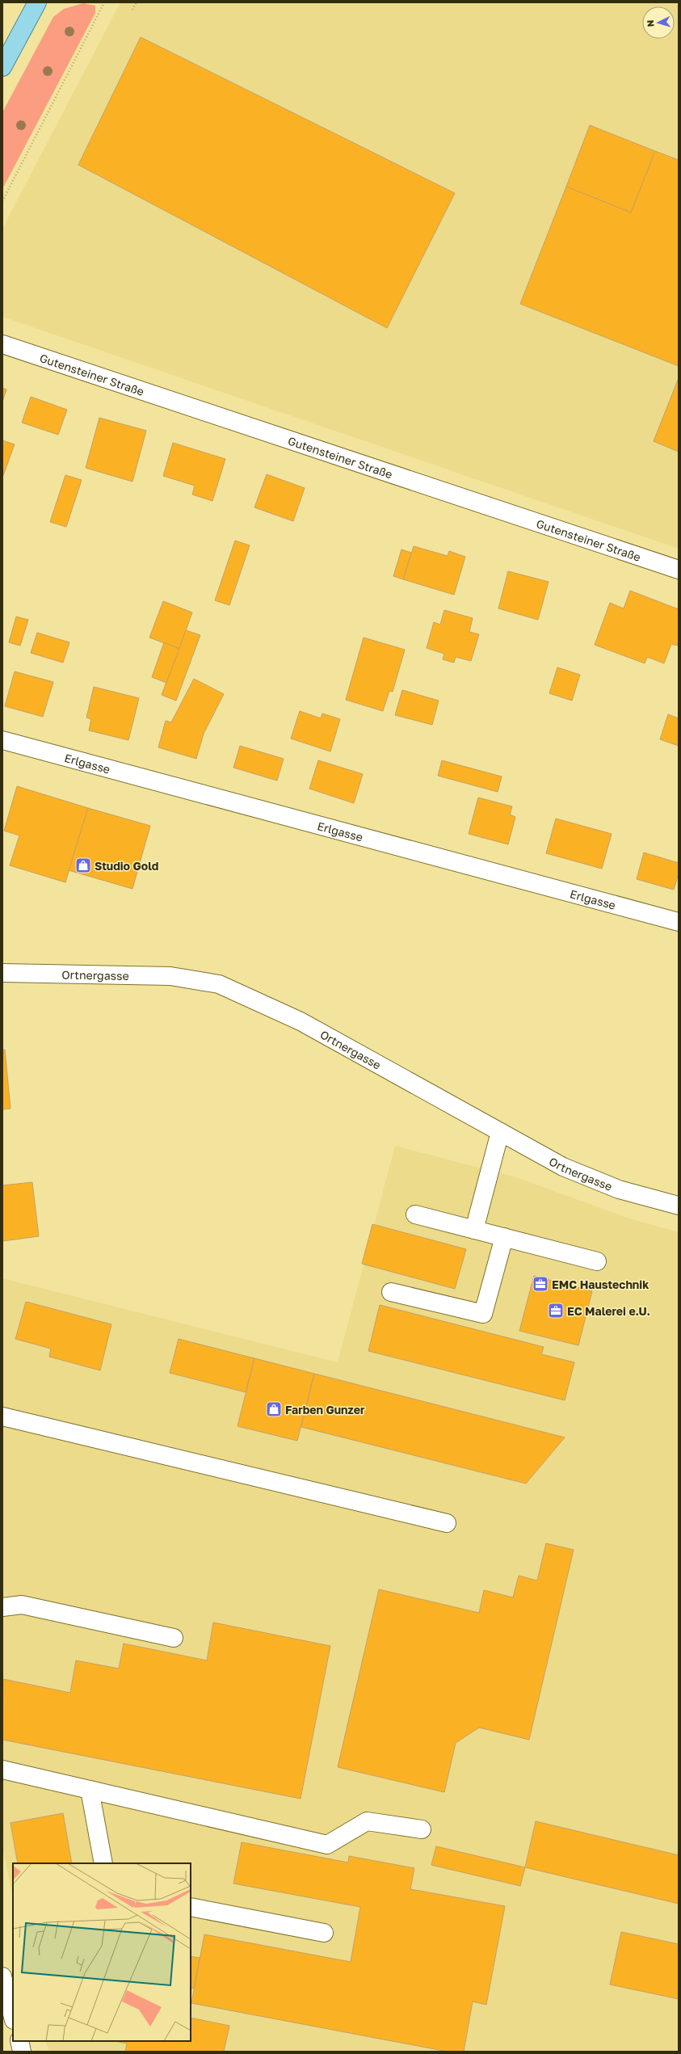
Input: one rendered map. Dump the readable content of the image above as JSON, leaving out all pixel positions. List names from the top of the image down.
{
  "streets": {
    "street": ["Gutensteiner Straße", "Erlgasse", "Ortnergasse"]
  },
  "places": {
    "shop": ["Studio Gold", "Farben Gunzer"],
    "office": ["EMC Haustechnik", "EC Malerei e.U."]
  },
  "north": "left"
}
